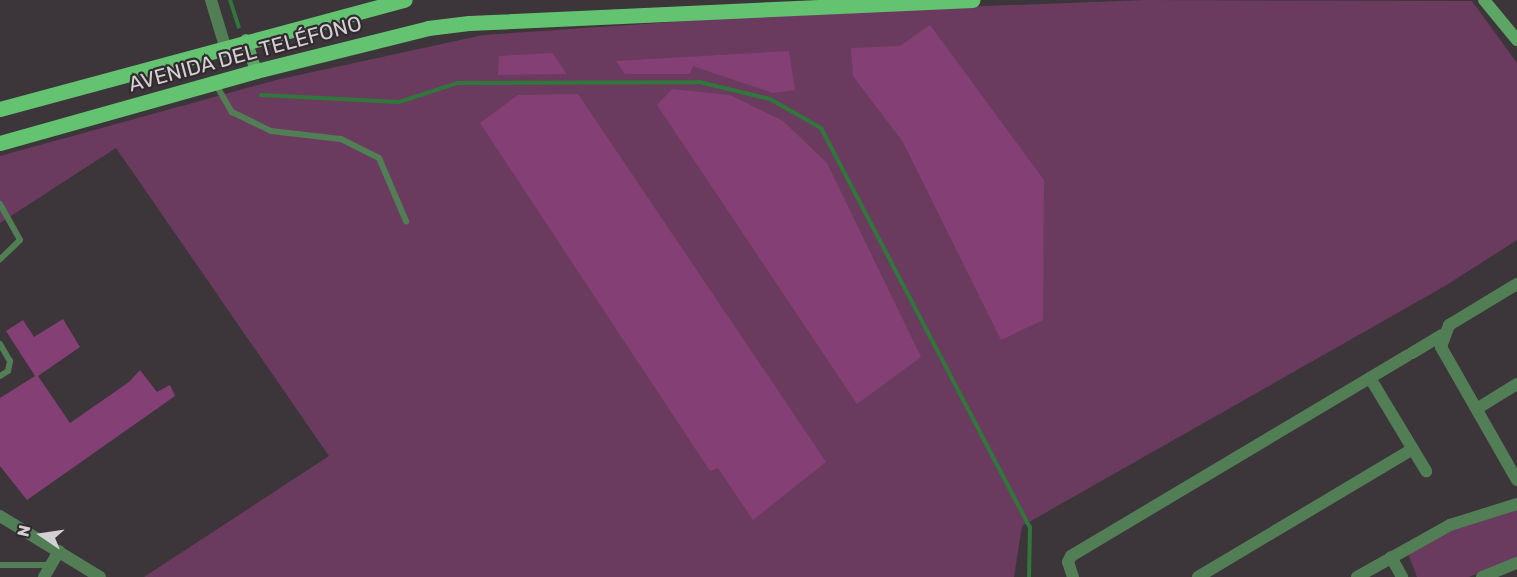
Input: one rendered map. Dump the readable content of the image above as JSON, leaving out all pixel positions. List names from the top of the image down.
{
  "streets": {
    "main road": ["AVENIDA DEL TELÉFONO"]
  },
  "north": "left"
}
